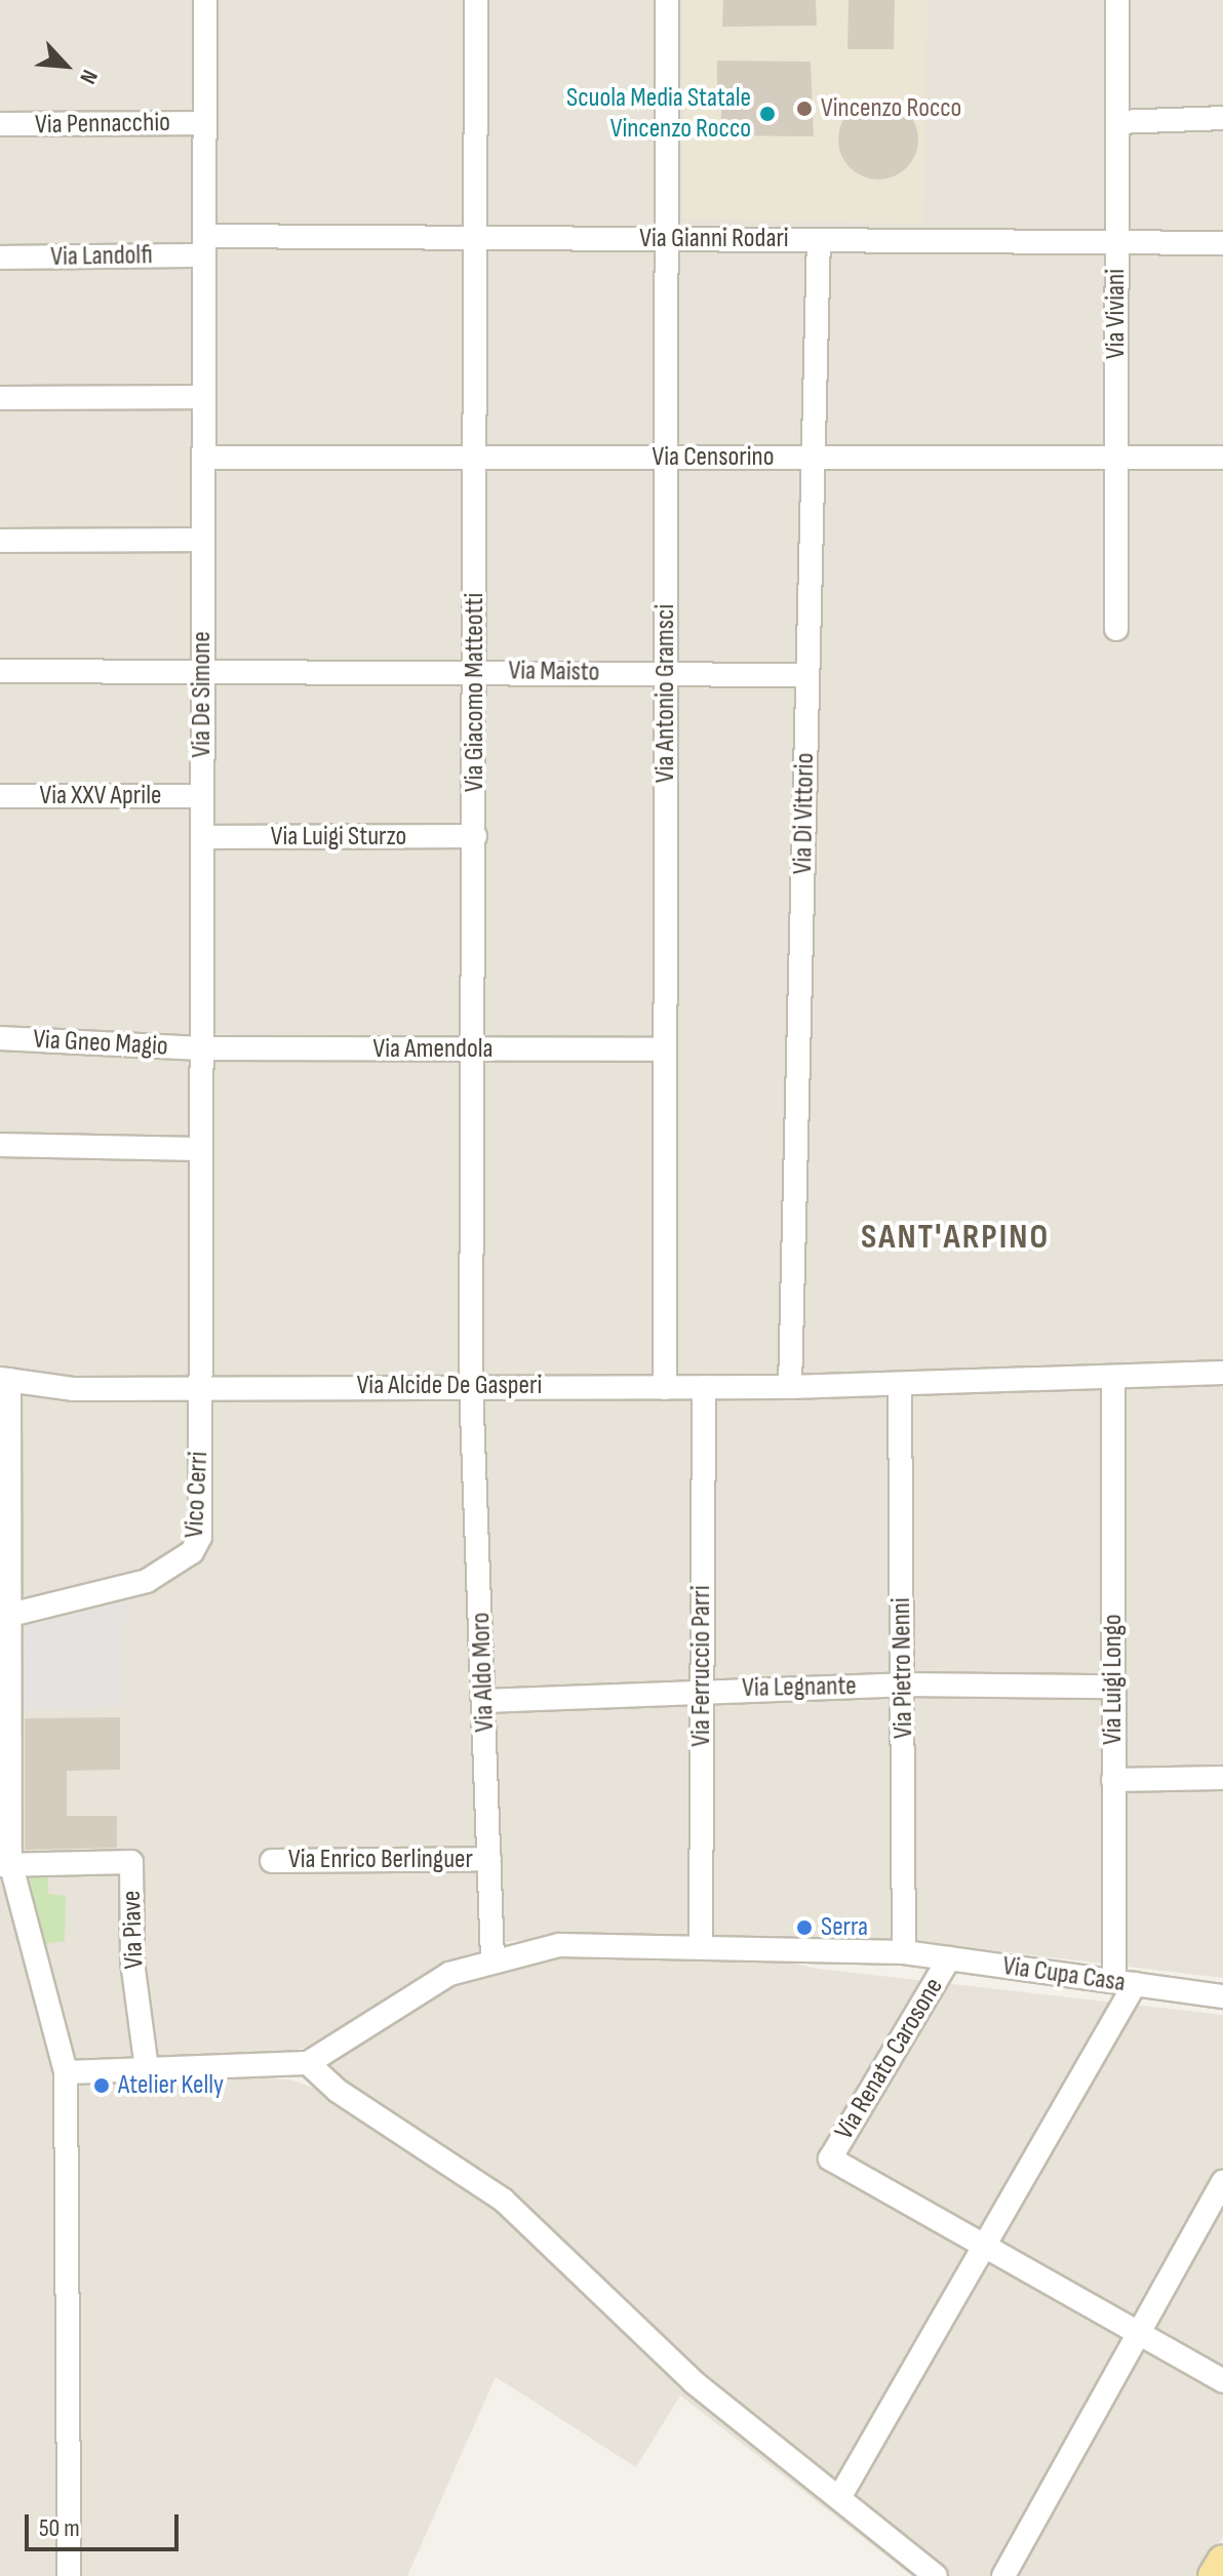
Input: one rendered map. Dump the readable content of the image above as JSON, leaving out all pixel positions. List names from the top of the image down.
{
  "streets": {
    "street": [
      "Via Pennacchio",
      "Via Gianni Rodari",
      "Via Landolfi",
      "Via Viviani",
      "Via Censorino",
      "Via Maisto",
      "Via Giacomo Matteotti",
      "Via Antonio Gramsci",
      "Via De Simone",
      "Via XXV Aprile",
      "Via Di Vittorio",
      "Via Luigi Sturzo",
      "Via Gneo Magio",
      "Via Amendola",
      "Via Alcide De Gasperi",
      "Vico Cerri",
      "Via Ferruccio Parri",
      "Via Pietro Nenni",
      "Via Aldo Moro",
      "Via Luigi Longo",
      "Via Legnante",
      "Via Enrico Berlinguer",
      "Via Piave",
      "Via Cupa Casa",
      "Via Renato Carosone"
    ]
  },
  "crossings": [
    ["Via Pennacchio", "Via De Simone"],
    ["Via Gianni Rodari", "Via Landolfi"],
    ["Via Gianni Rodari", "Via Viviani"],
    ["Via Gianni Rodari", "Via Giacomo Matteotti"],
    ["Via Gianni Rodari", "Via Antonio Gramsci"],
    ["Via Gianni Rodari", "Via De Simone"],
    ["Via Gianni Rodari", "Via Di Vittorio"],
    ["Via Landolfi", "Via De Simone"],
    ["Via Viviani", "Via Censorino"],
    ["Via Censorino", "Via Giacomo Matteotti"],
    ["Via Censorino", "Via Antonio Gramsci"],
    ["Via Censorino", "Via De Simone"],
    ["Via Censorino", "Via Di Vittorio"],
    ["Via Maisto", "Via Giacomo Matteotti"],
    ["Via Maisto", "Via Antonio Gramsci"],
    ["Via Maisto", "Via De Simone"],
    ["Via Maisto", "Via Di Vittorio"],
    ["Via Giacomo Matteotti", "Via Luigi Sturzo"],
    ["Via Giacomo Matteotti", "Via Amendola"],
    ["Via Giacomo Matteotti", "Via Alcide De Gasperi"],
    ["Via Giacomo Matteotti", "Via Aldo Moro"],
    ["Via Antonio Gramsci", "Via Amendola"],
    ["Via Antonio Gramsci", "Via Alcide De Gasperi"],
    ["Via De Simone", "Via XXV Aprile"],
    ["Via De Simone", "Via Luigi Sturzo"],
    ["Via De Simone", "Via Gneo Magio"],
    ["Via De Simone", "Via Amendola"],
    ["Via De Simone", "Via Alcide De Gasperi"],
    ["Via De Simone", "Vico Cerri"],
    ["Via Di Vittorio", "Via Alcide De Gasperi"],
    ["Via Gneo Magio", "Via Amendola"],
    ["Via Alcide De Gasperi", "Vico Cerri"],
    ["Via Alcide De Gasperi", "Via Ferruccio Parri"],
    ["Via Alcide De Gasperi", "Via Pietro Nenni"],
    ["Via Alcide De Gasperi", "Via Aldo Moro"],
    ["Via Alcide De Gasperi", "Via Luigi Longo"],
    ["Via Ferruccio Parri", "Via Legnante"],
    ["Via Ferruccio Parri", "Via Cupa Casa"],
    ["Via Pietro Nenni", "Via Legnante"],
    ["Via Pietro Nenni", "Via Cupa Casa"],
    ["Via Aldo Moro", "Via Legnante"],
    ["Via Aldo Moro", "Via Enrico Berlinguer"],
    ["Via Aldo Moro", "Via Cupa Casa"],
    ["Via Luigi Longo", "Via Legnante"],
    ["Via Luigi Longo", "Via Cupa Casa"],
    ["Via Cupa Casa", "Via Renato Carosone"]
  ],
  "districts": ["SANT'ARPINO"],
  "places": [
    "Vincenzo Rocco",
    "Scuola Media Statale Vincenzo Rocco",
    "Serra",
    "Atelier Kelly"
  ],
  "scale_bar": "50 m",
  "north": "bottom right"
}
